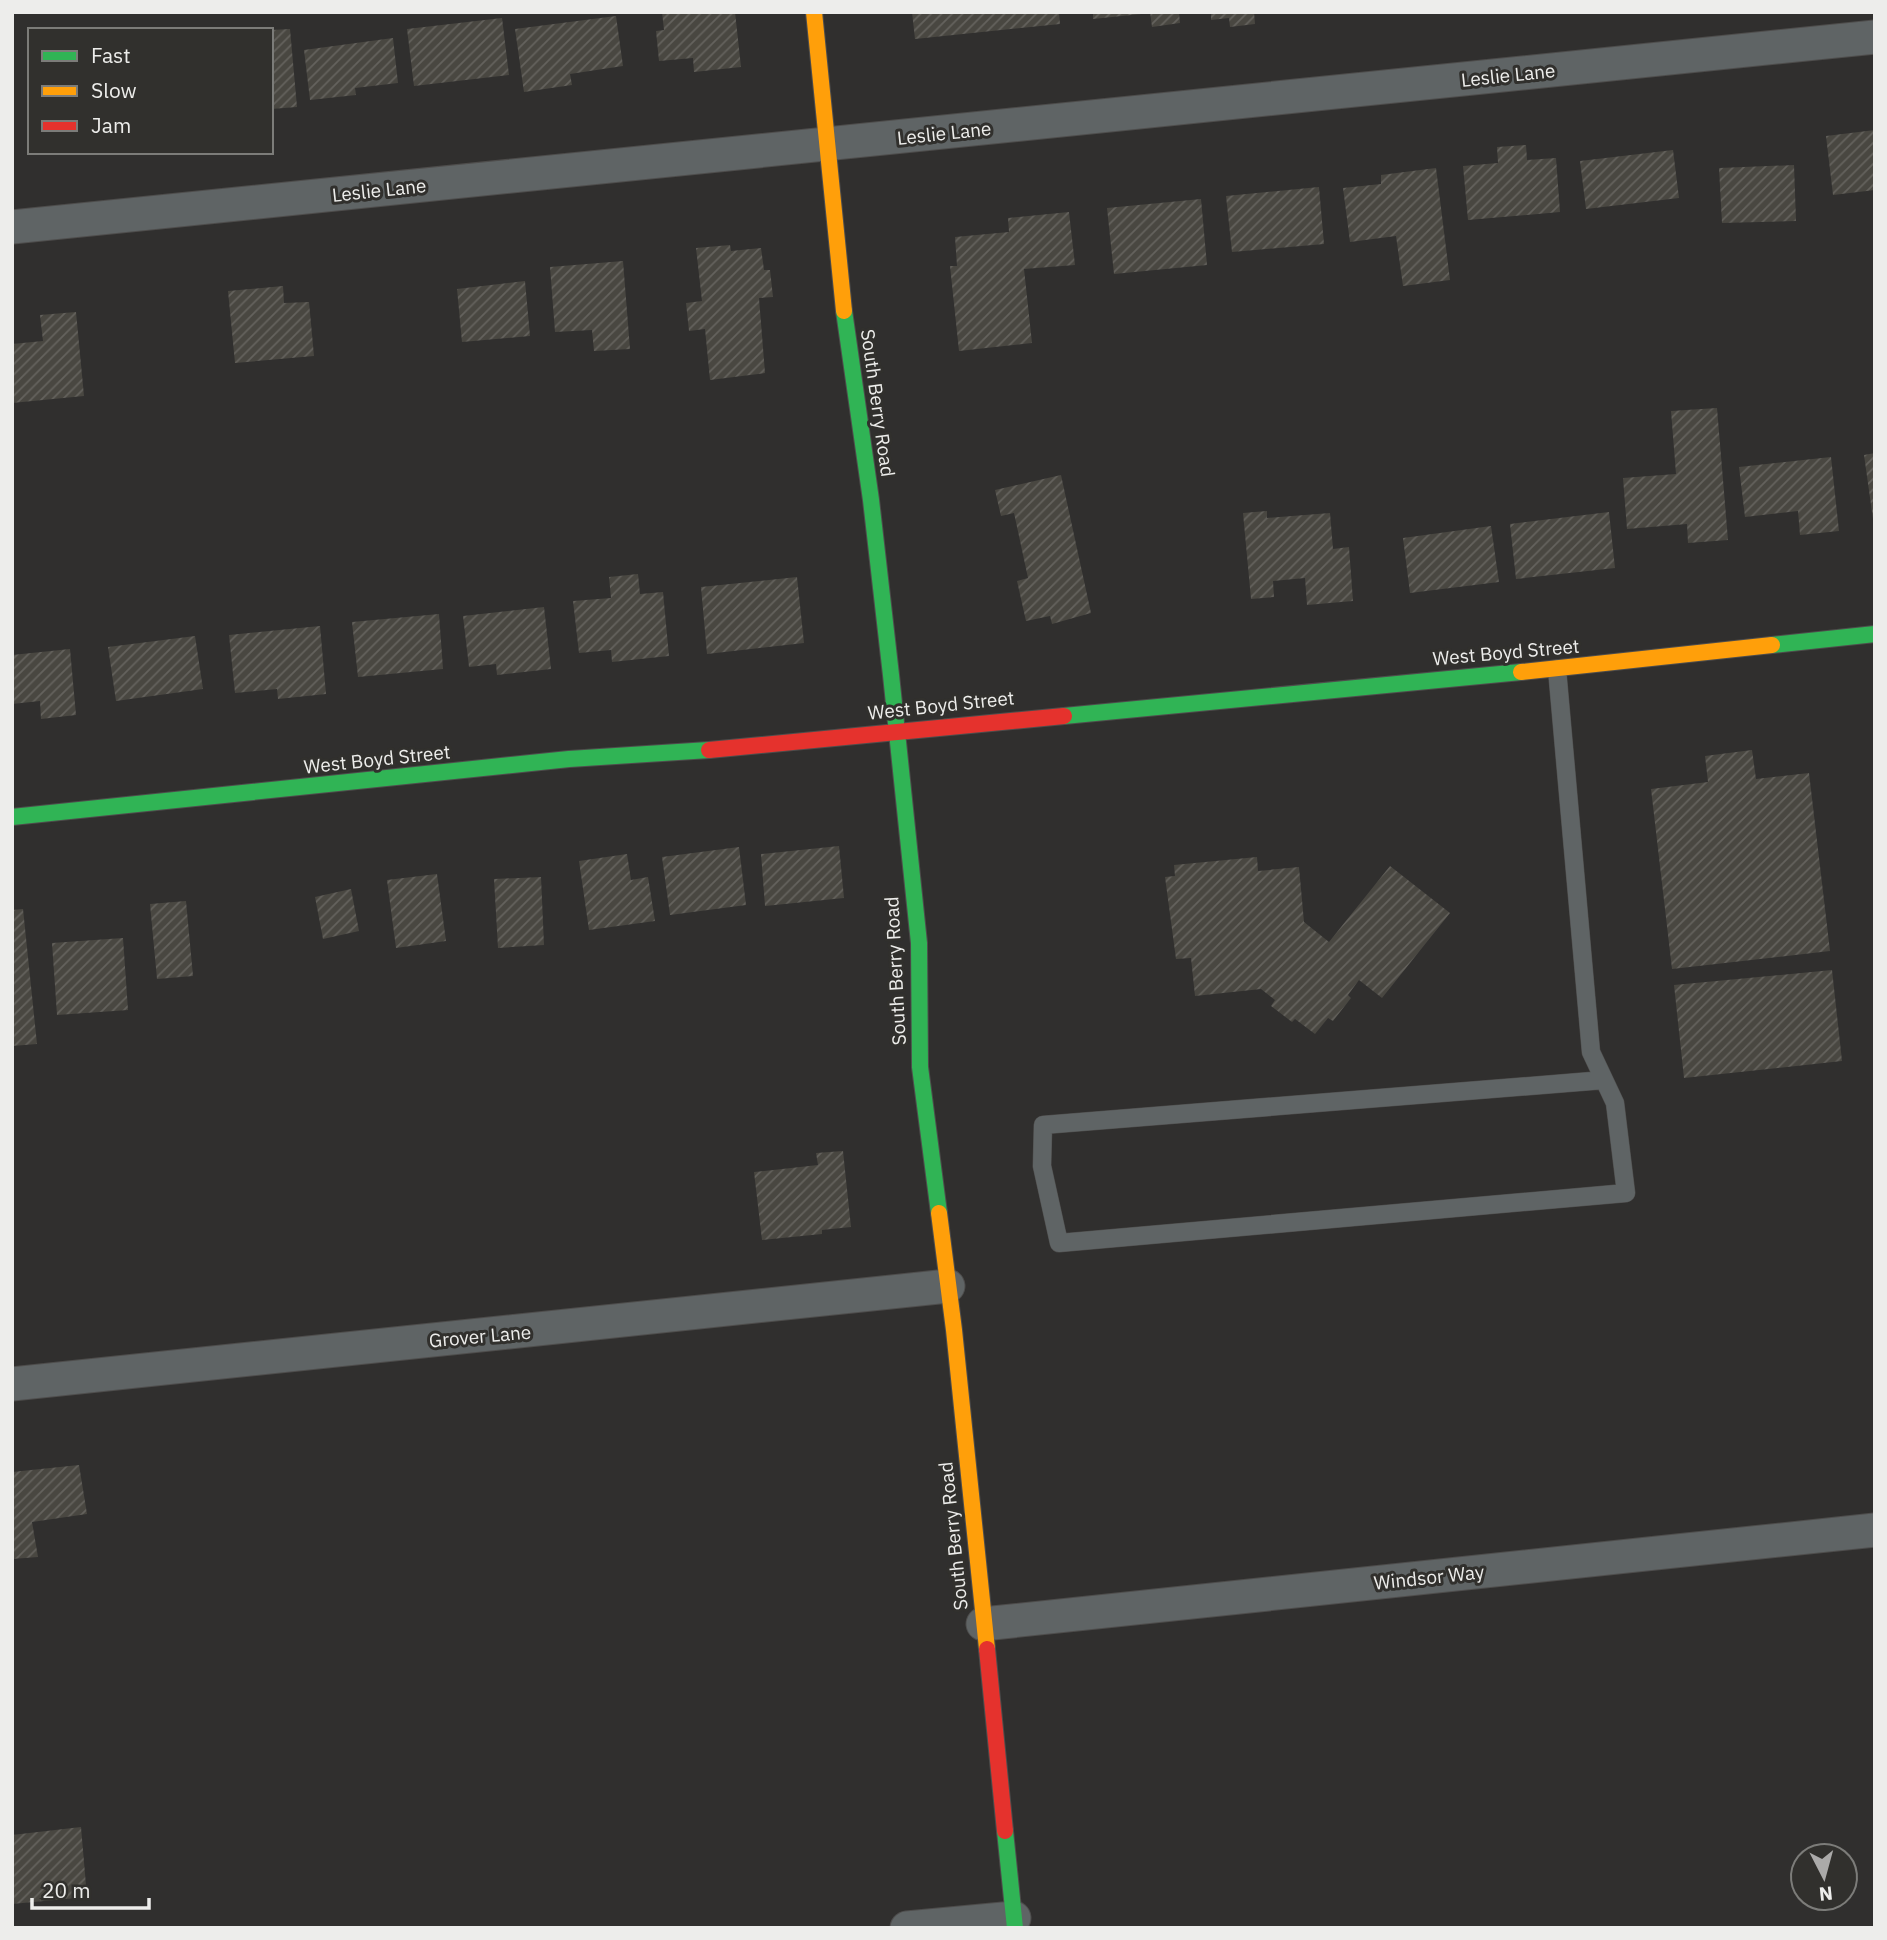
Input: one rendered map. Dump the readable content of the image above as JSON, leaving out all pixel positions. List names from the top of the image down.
{
  "streets": {
    "street": [
      "Leslie Lane",
      "South Berry Road",
      "West Boyd Street",
      "Grover Lane",
      "Windsor Way"
    ]
  },
  "crossings": [
    ["Leslie Lane", "South Berry Road"],
    ["South Berry Road", "West Boyd Street"],
    ["South Berry Road", "Grover Lane"],
    ["South Berry Road", "Windsor Way"]
  ],
  "legend": ["Fast", "Slow", "Jam"],
  "scale_bar": "20 m",
  "north": "bottom"
}
